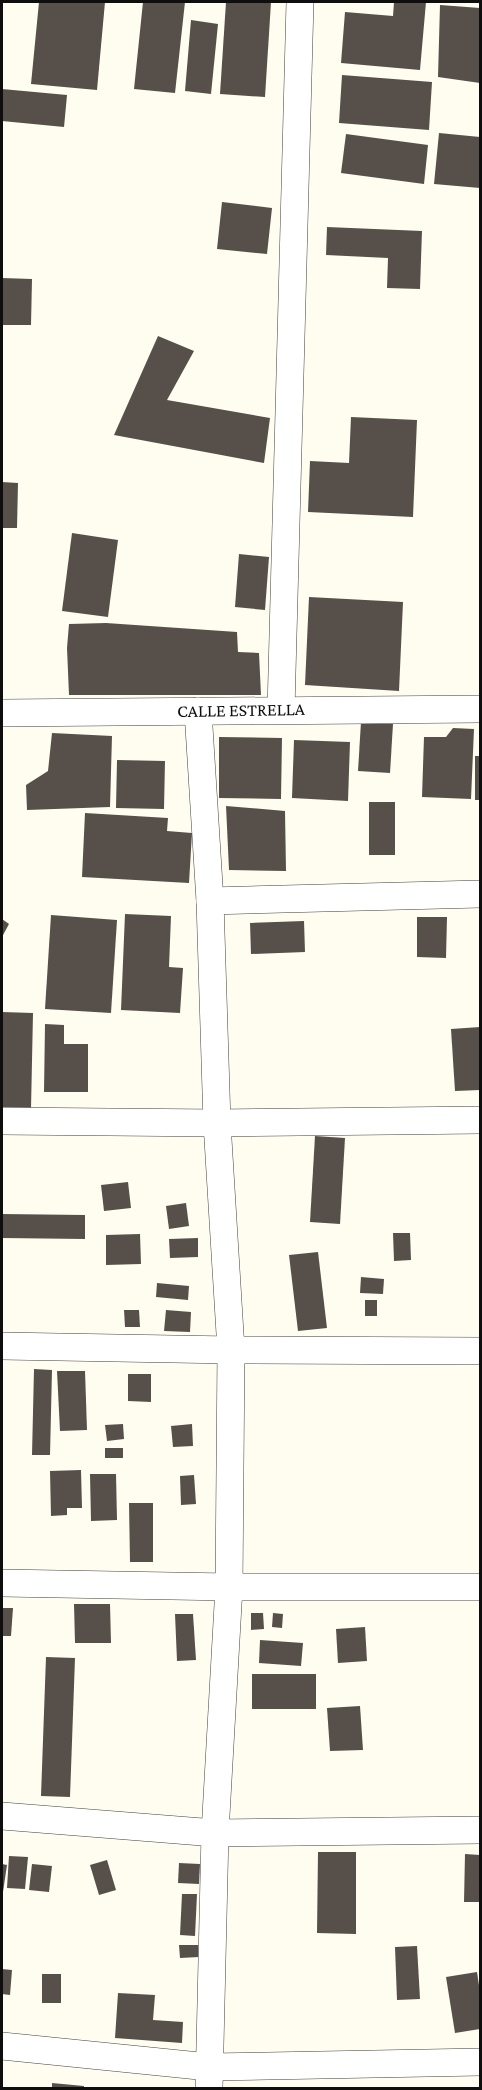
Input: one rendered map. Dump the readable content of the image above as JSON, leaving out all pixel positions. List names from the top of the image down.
{
  "streets": {
    "street": ["CALLE ESTRELLA"]
  }
}
